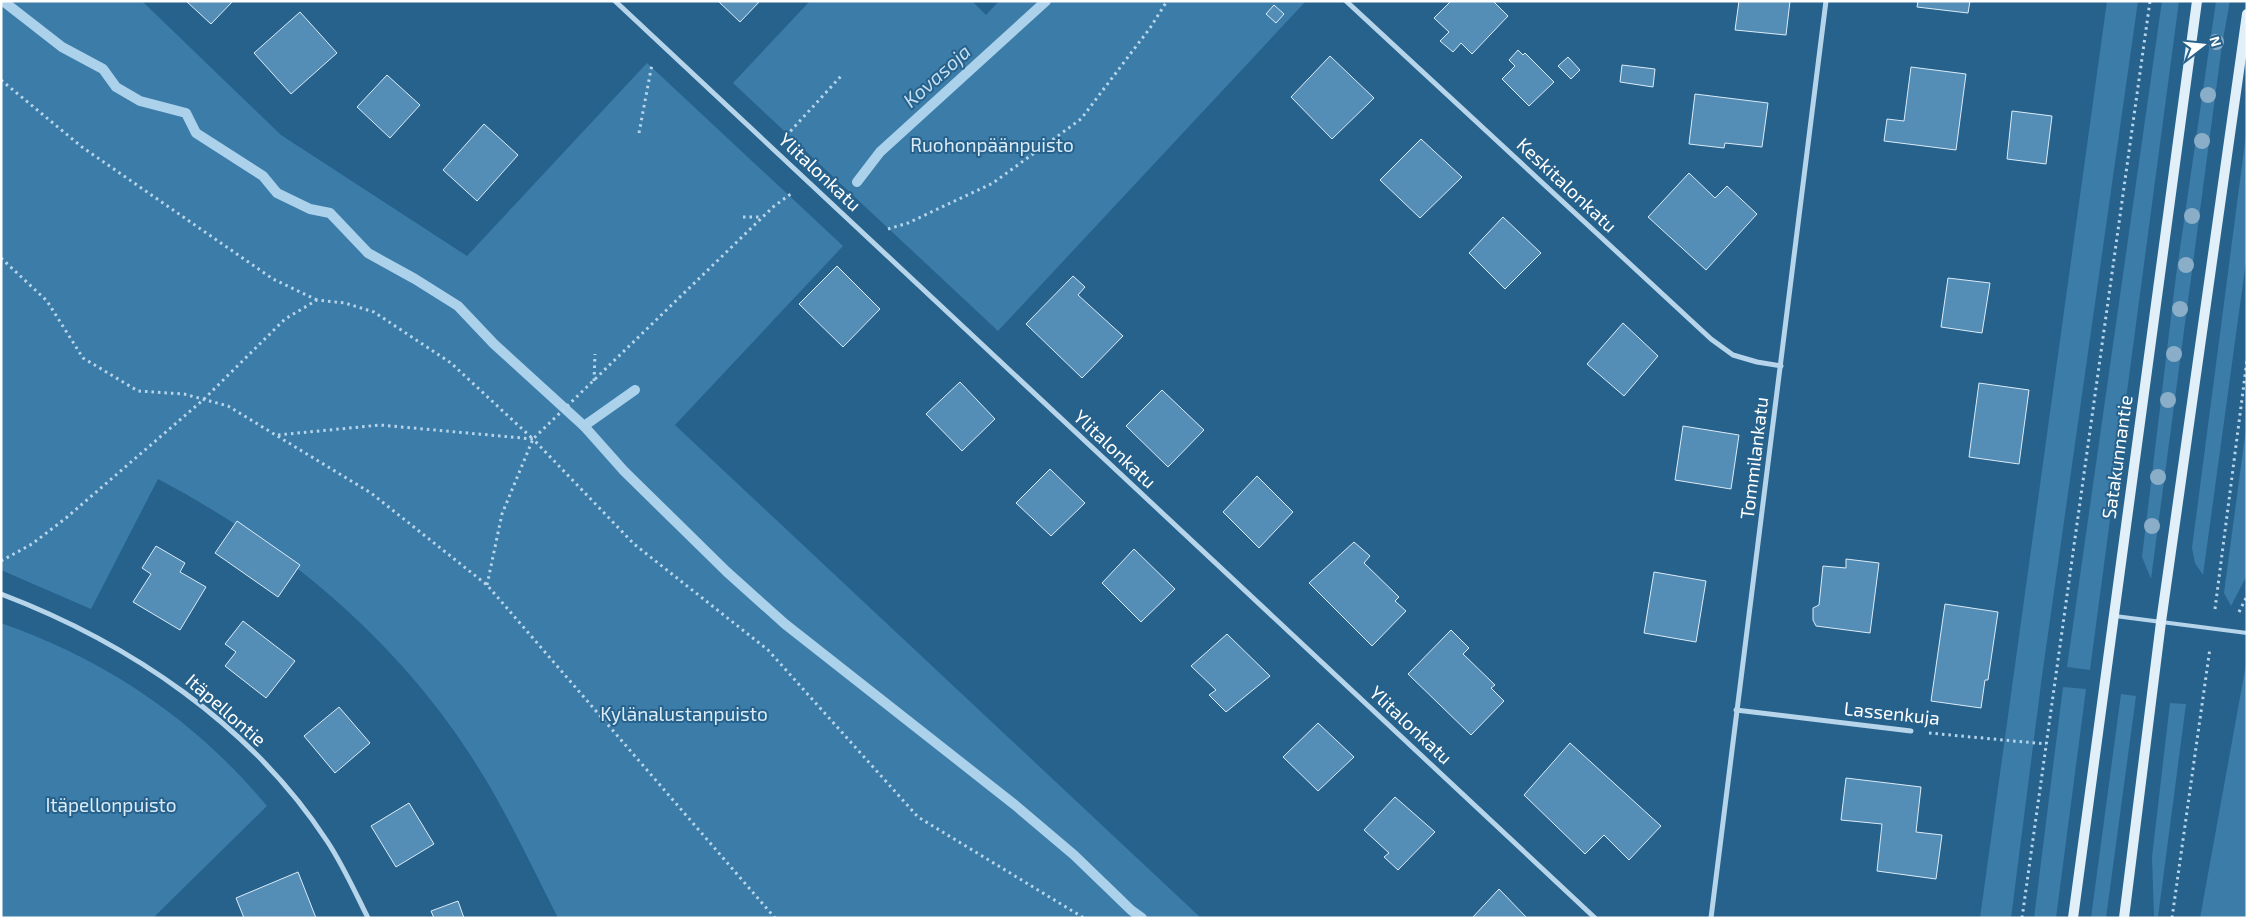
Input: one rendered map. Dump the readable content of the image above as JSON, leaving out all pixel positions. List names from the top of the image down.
{
  "streets": {
    "main road": ["Satakunnantie"],
    "street": [
      "Ylitalonkatu",
      "Keskitalonkatu",
      "Tommilankatu",
      "Itäpellontie",
      "Lassenkuja"
    ]
  },
  "crossings": [
    ["Keskitalonkatu", "Tommilankatu"],
    ["Tommilankatu", "Lassenkuja"]
  ],
  "water": ["Kovasoja"],
  "parks": ["Ruohonpäänpuisto", "Kylänalustanpuisto", "Itäpellonpuisto"],
  "north": "right"
}
